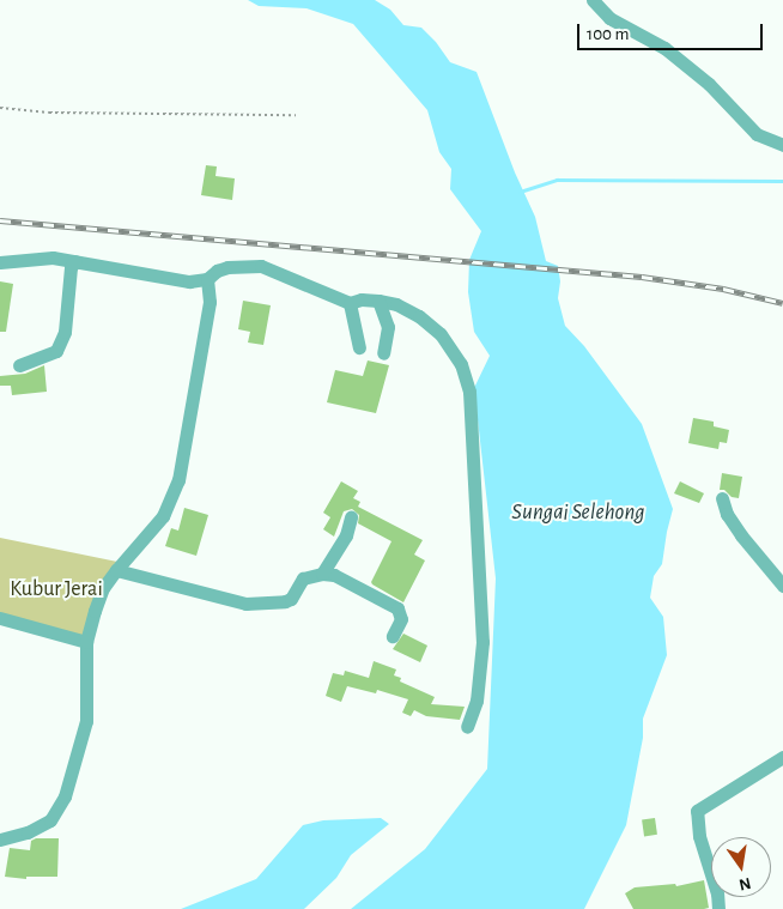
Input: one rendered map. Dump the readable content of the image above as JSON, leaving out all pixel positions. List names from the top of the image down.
{
  "water": ["Sungai Selehong"],
  "parks": ["Kubur Jerai"],
  "scale_bar": "100 m",
  "north": "bottom"
}
